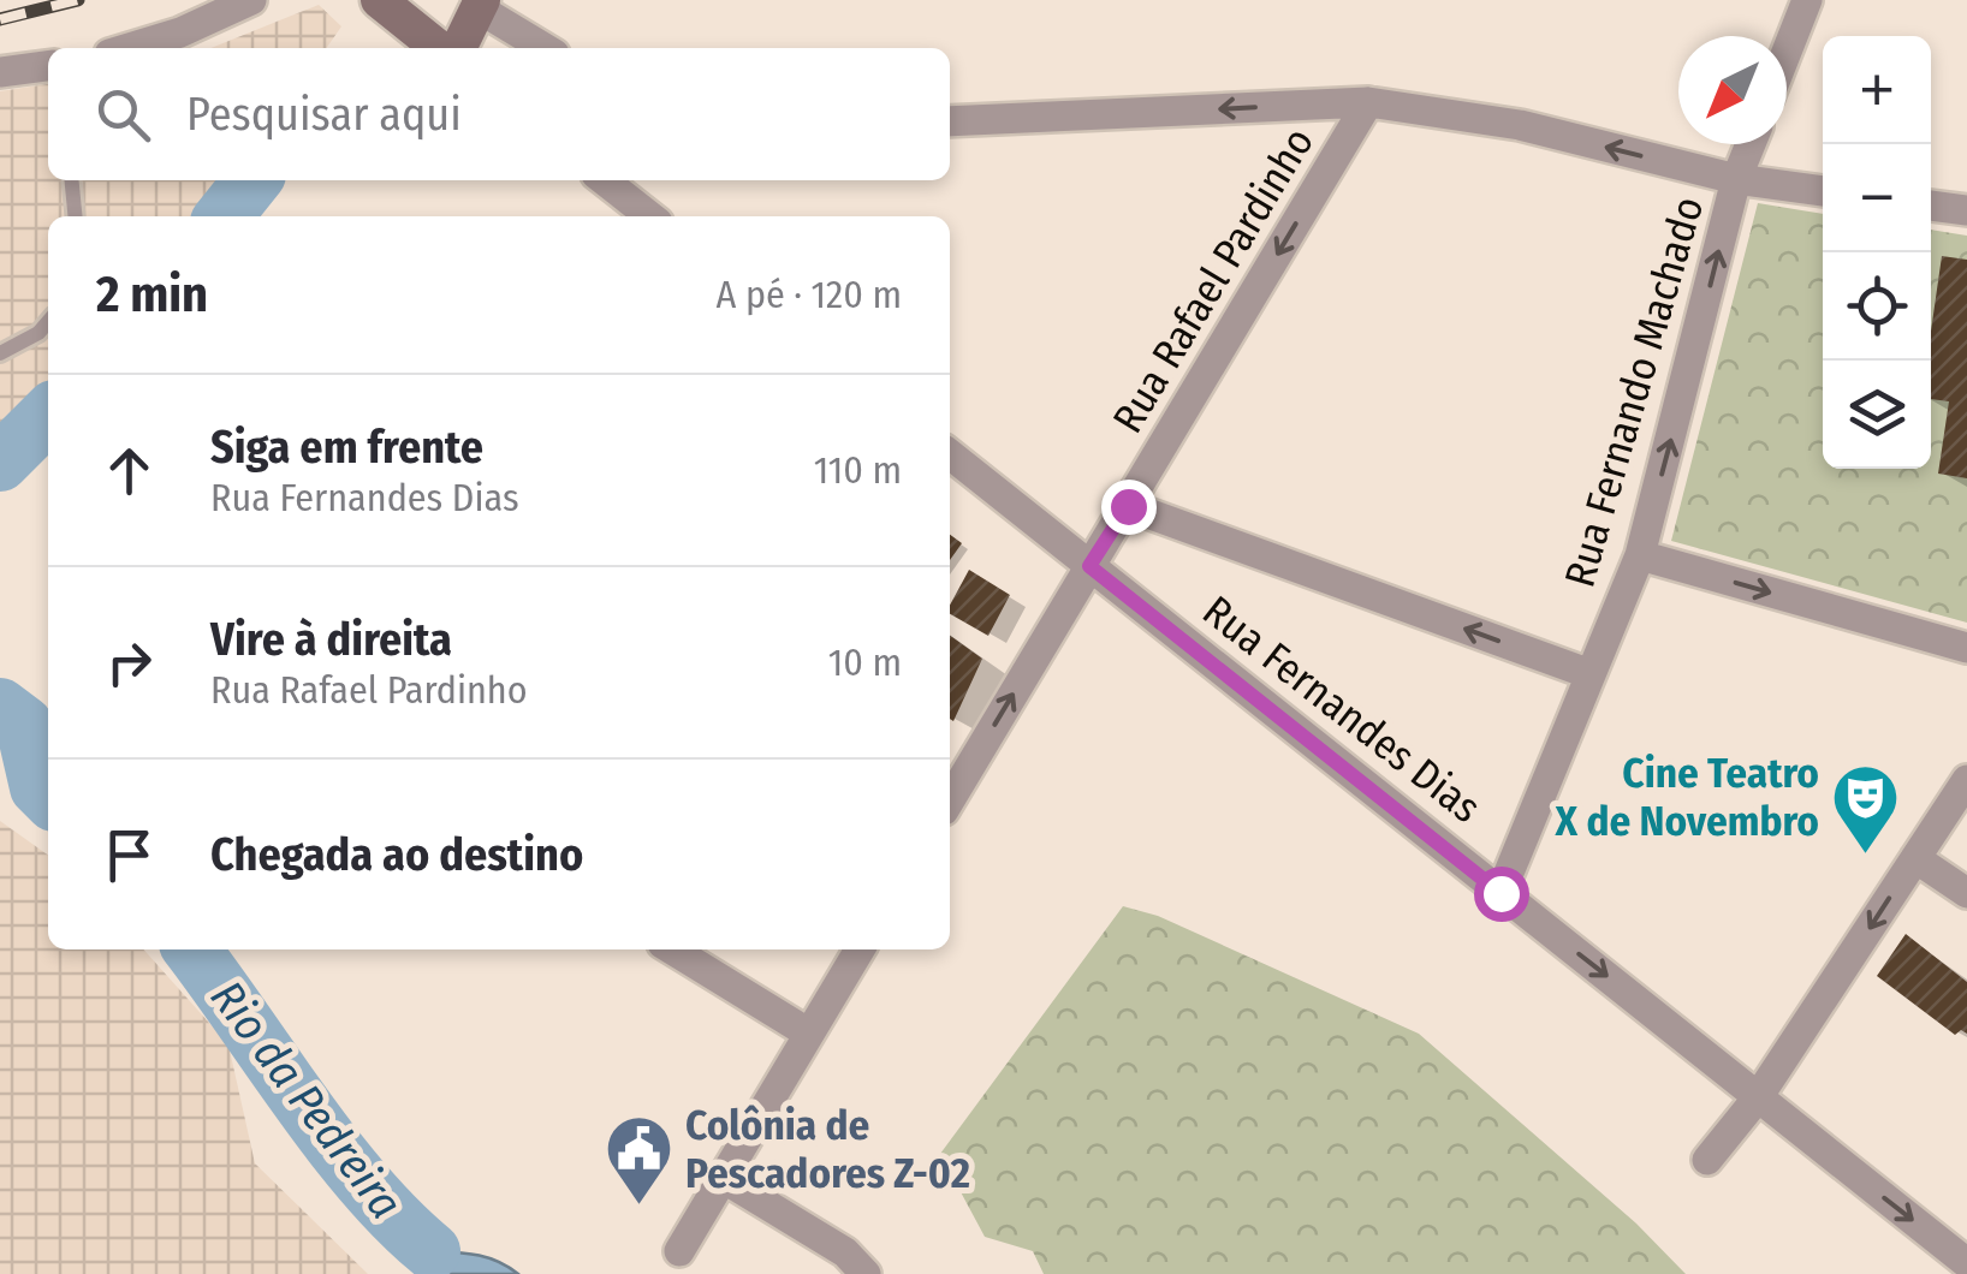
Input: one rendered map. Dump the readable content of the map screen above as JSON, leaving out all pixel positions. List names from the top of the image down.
{
  "streets": {
    "street": ["Rua Rafael Pardinho", "Rua Fernando Machado", "Rua Fernandes Dias"]
  },
  "crossings": [
    ["Rua Rafael Pardinho", "Rua Fernandes Dias"],
    ["Rua Fernando Machado", "Rua Fernandes Dias"]
  ],
  "one_way": ["Rua Fernando Machado", "Rua Fernandes Dias"],
  "water": ["Rio da Pedreira"],
  "places": {
    "theatre": ["Cine Teatro X de Novembro"],
    "public building": ["Colônia de Pescadores Z-02"]
  },
  "north": "bottom left",
  "page": {
    "map_buttons": ["+", "−"],
    "search": "Pesquisar aqui",
    "heading": ["2 min", "A pé · 120 m"],
    "list": [
      ["Siga em frente", "Rua Fernandes Dias", "110 m"],
      ["Vire à direita", "Rua Rafael Pardinho", "10 m"],
      "Chegada ao destino"
    ]
  }
}
